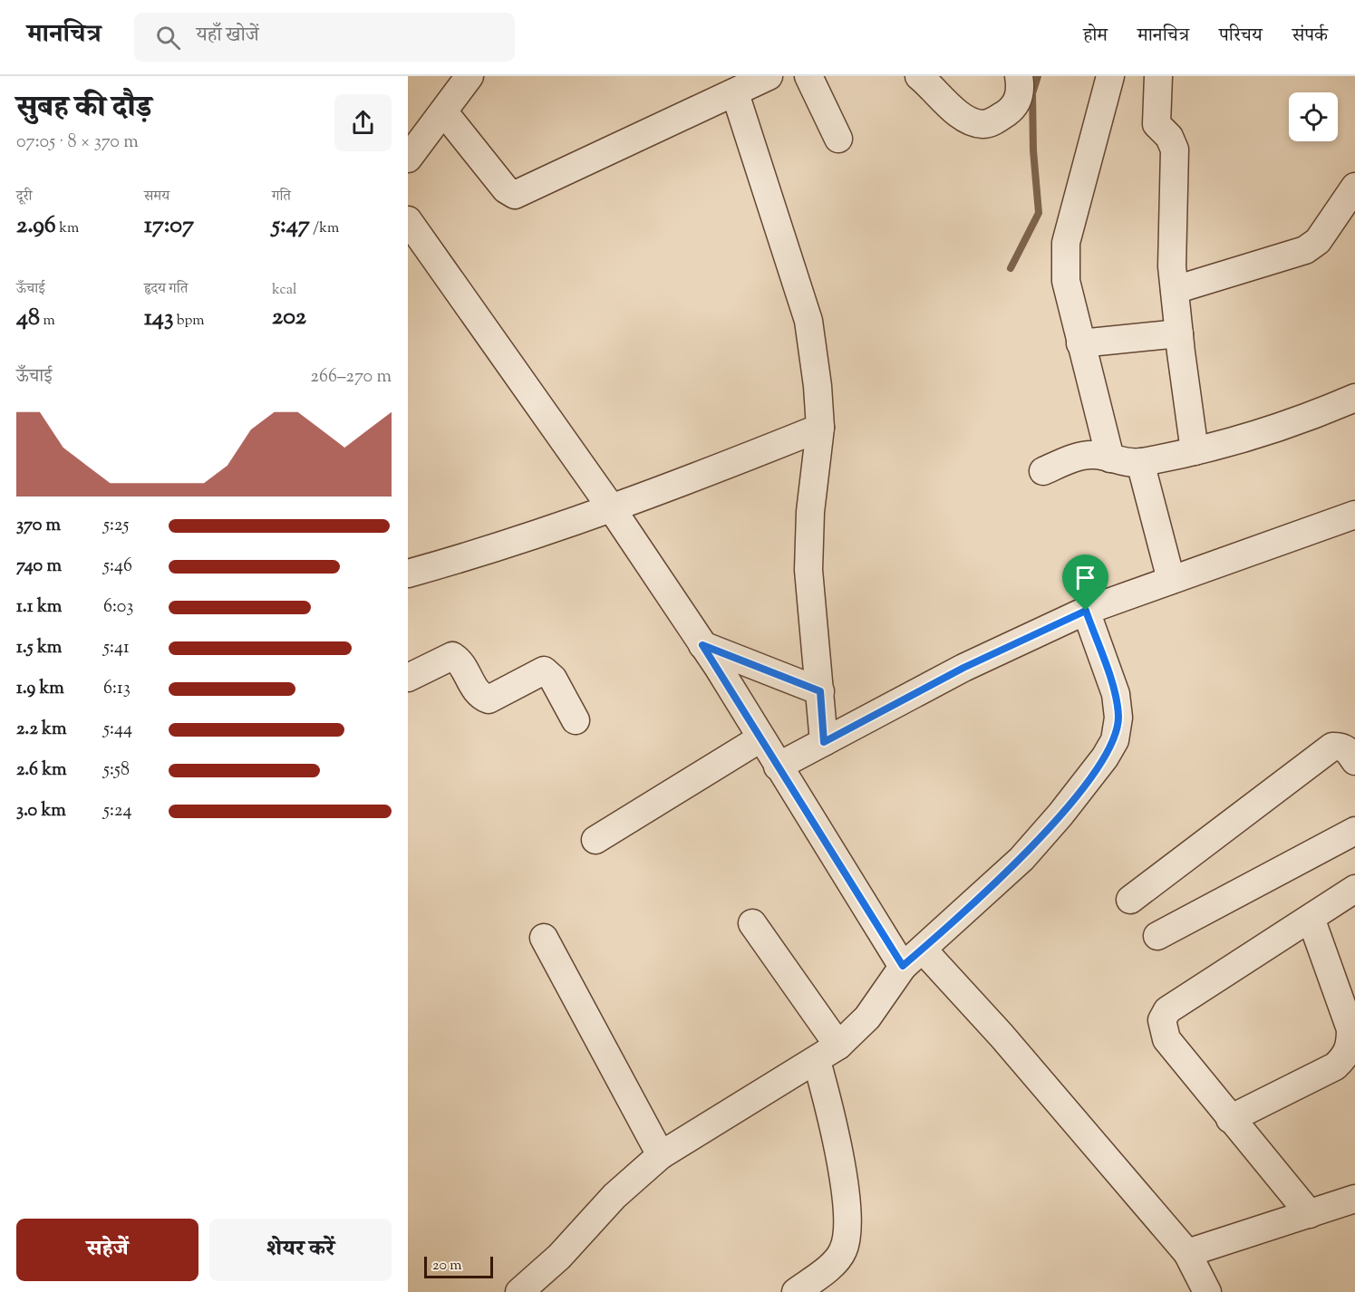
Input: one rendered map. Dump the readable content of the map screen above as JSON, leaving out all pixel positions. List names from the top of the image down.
{
  "scale_bar": "20 m",
  "page": {
    "header": "मानचित्र",
    "search": "यहाँ खोजें",
    "nav": [
      "होम",
      "मानचित्र",
      "परिचय",
      "संपर्क"
    ],
    "heading": ["सुबह की दौड़", "07:05 · 8 × 370 m"],
    "stats": [
      ["दूरी", "2.96 km"],
      ["समय", "17:07"],
      ["गति", "5:47 /km"],
      ["ऊँचाई", "48 m"],
      ["हृदय गति", "143 bpm"],
      ["kcal", "202"]
    ],
    "chart": ["ऊँचाई", "266–270 m"],
    "list": [
      {
        "name": "370 m",
        "note": "5:25"
      },
      {
        "name": "740 m",
        "note": "5:46"
      },
      {
        "name": "1.1 km",
        "note": "6:03"
      },
      {
        "name": "1.5 km",
        "note": "5:41"
      },
      {
        "name": "1.9 km",
        "note": "6:13"
      },
      {
        "name": "2.2 km",
        "note": "5:44"
      },
      {
        "name": "2.6 km",
        "note": "5:58"
      },
      {
        "name": "3.0 km",
        "note": "5:24"
      }
    ],
    "buttons": ["सहेजें", "शेयर करें"],
    "scale": "20 m"
  }
}
